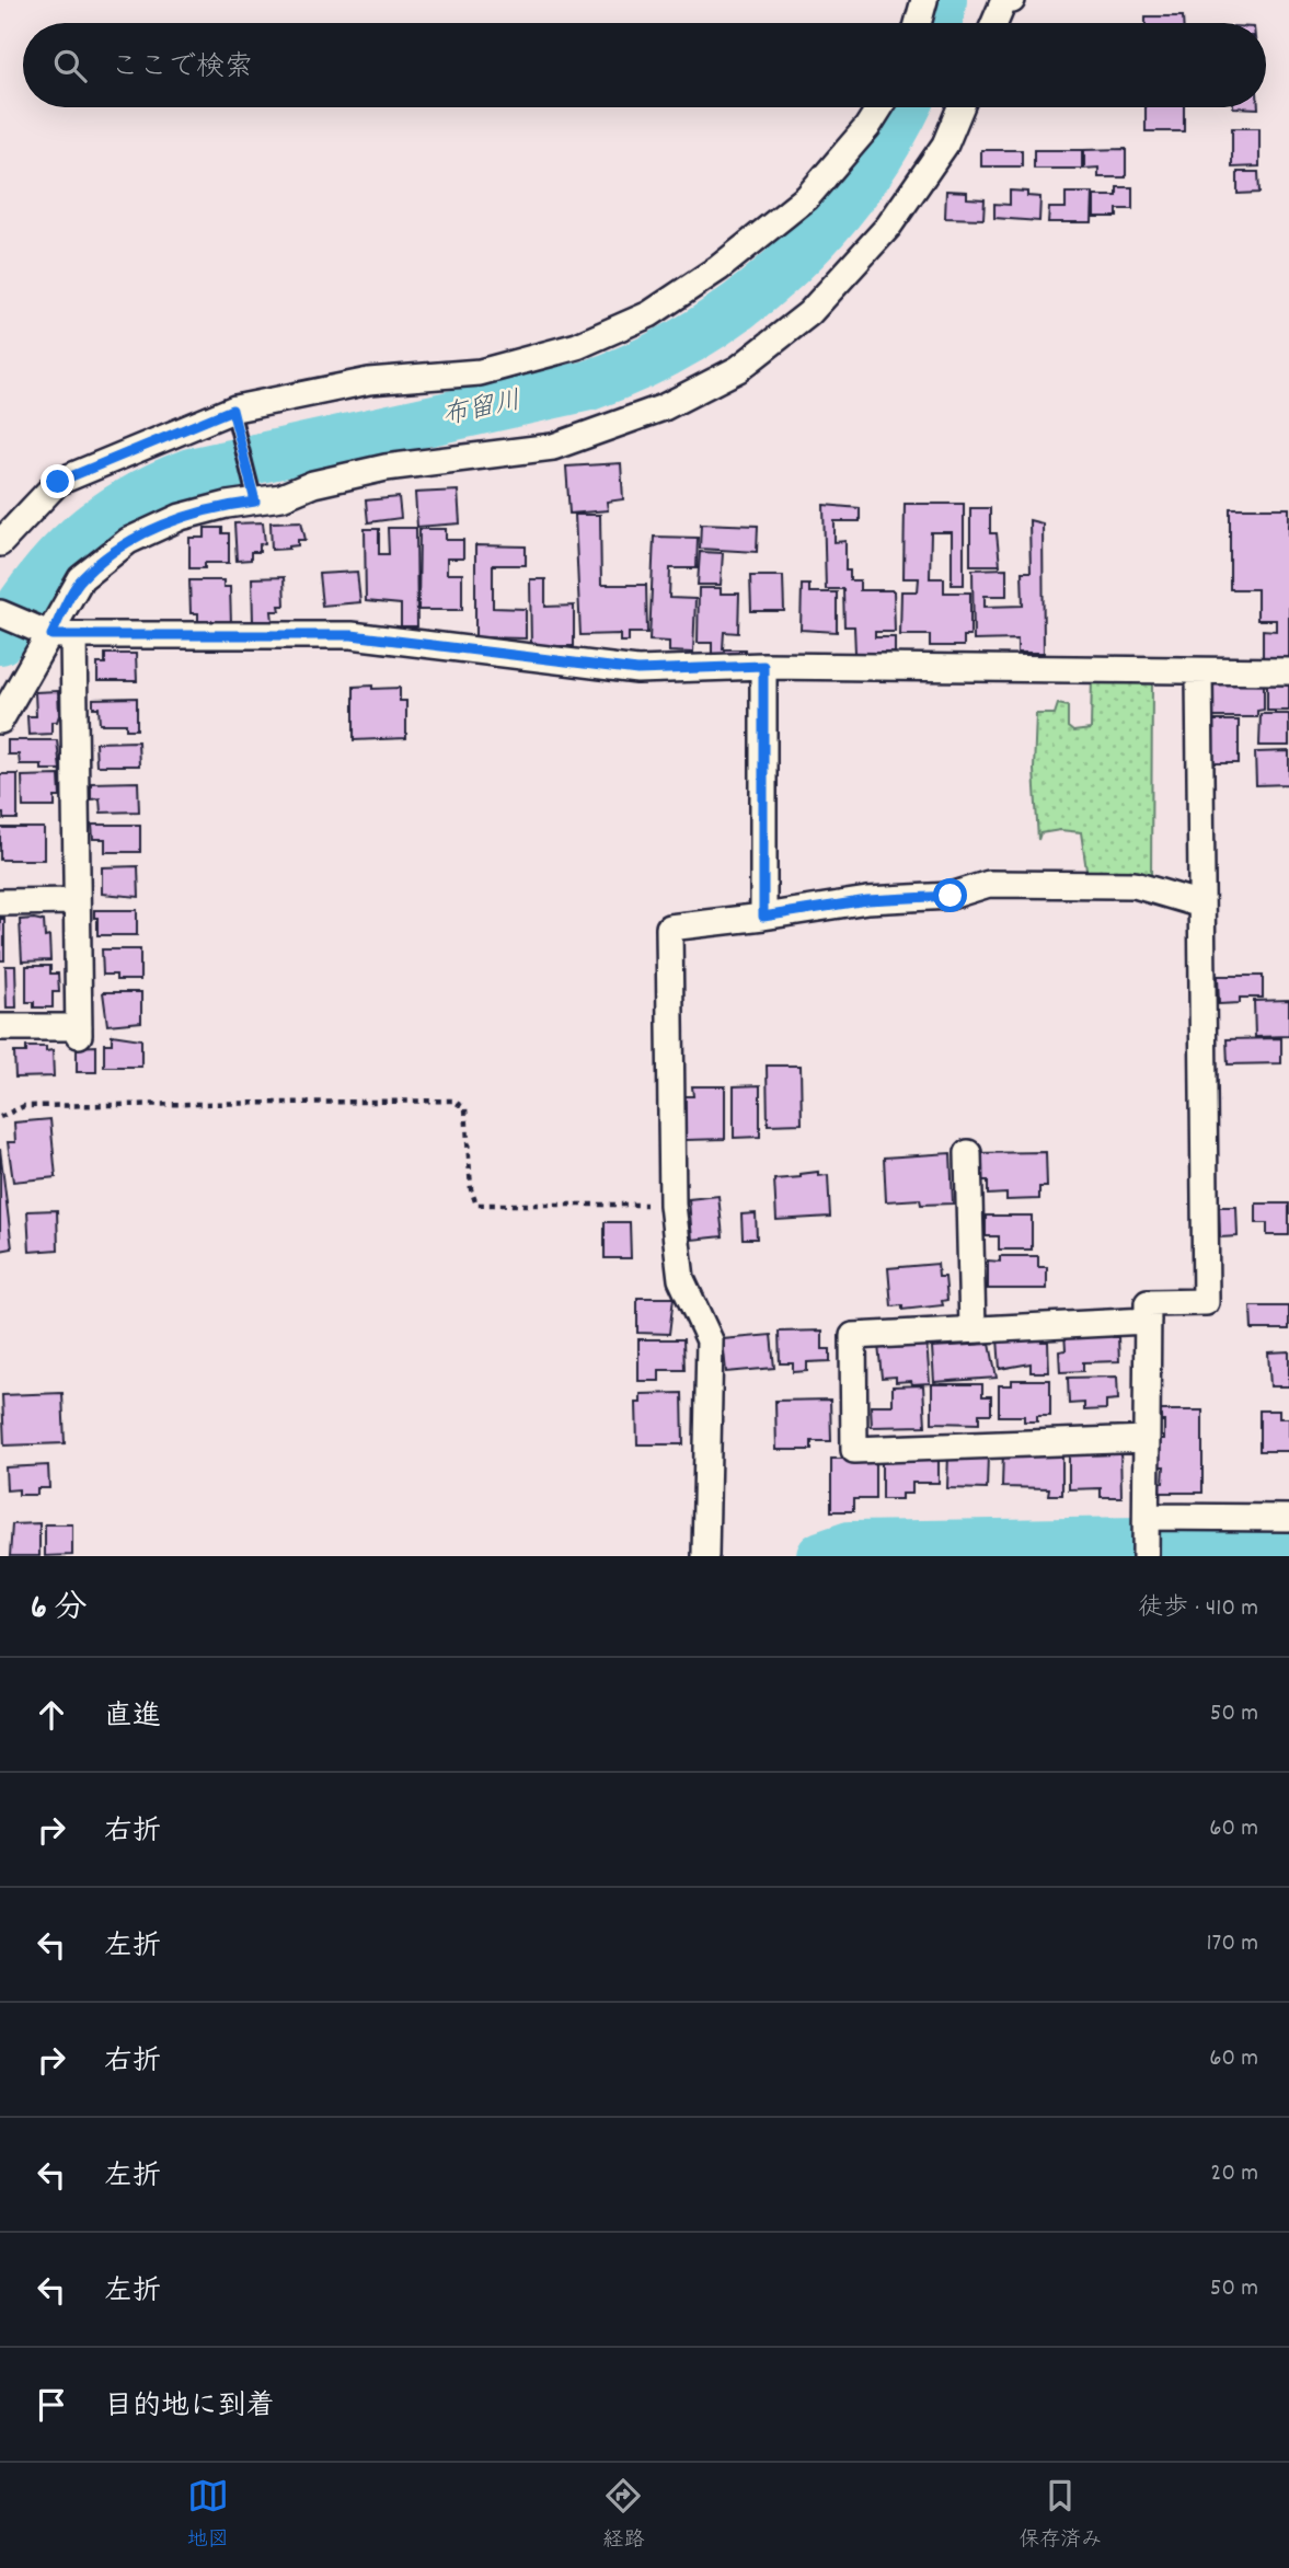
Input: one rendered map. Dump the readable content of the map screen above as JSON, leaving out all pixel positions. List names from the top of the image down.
{
  "water": ["布留川"],
  "page": {
    "search": "ここで検索",
    "heading": ["6 分", "徒歩 · 410 m"],
    "list": [
      ["直進", "50 m"],
      ["右折", "60 m"],
      ["左折", "170 m"],
      ["右折", "60 m"],
      ["左折", "20 m"],
      ["左折", "50 m"],
      "目的地に到着"
    ],
    "nav": ["地図", "経路", "保存済み"]
  }
}
